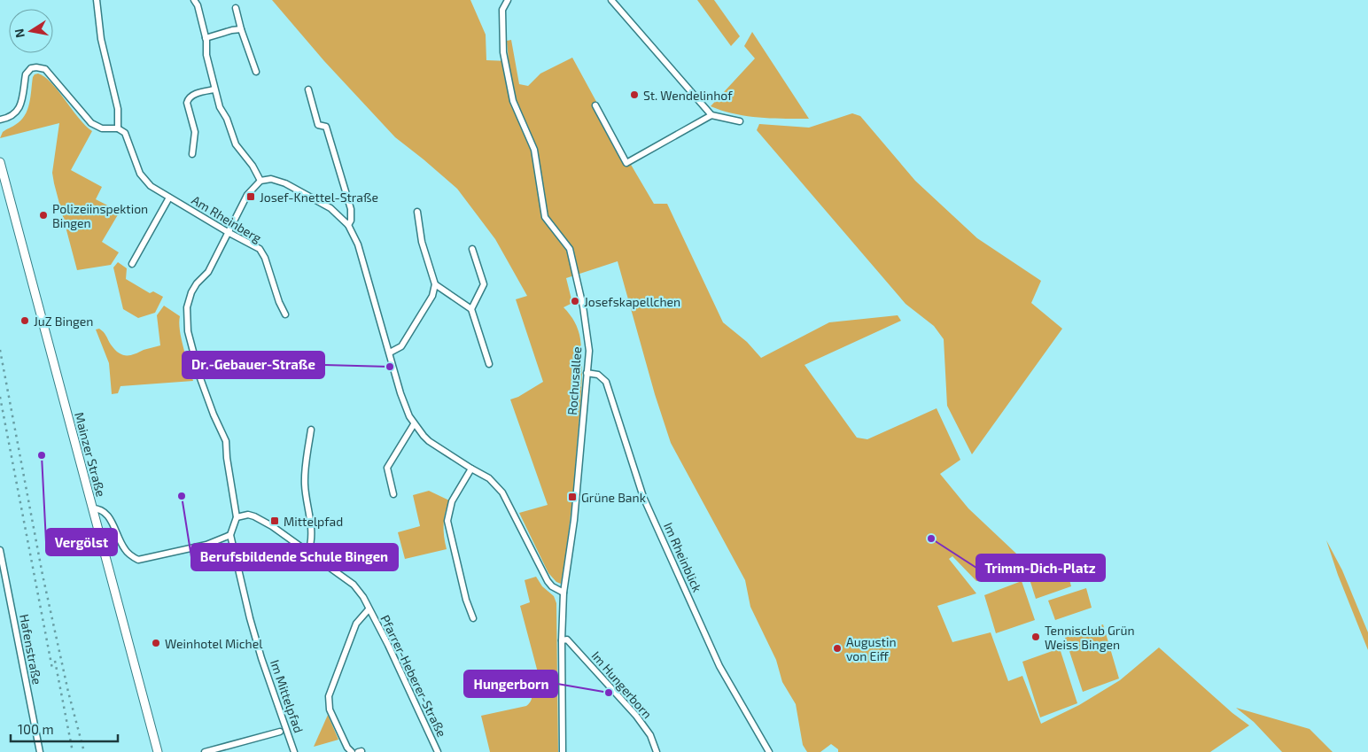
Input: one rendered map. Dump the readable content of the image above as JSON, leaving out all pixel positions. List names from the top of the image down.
{
  "streets": {
    "main road": ["Mainzer Straße"],
    "street": [
      "Am Rheinberg",
      "Rochusallee",
      "Im Rheinblick",
      "Hafenstraße",
      "Pfarrer-Heberer-Straße",
      "Im Hungerborn",
      "Im Mittelpfad"
    ]
  },
  "crossings": [
    ["Rochusallee", "Im Rheinblick"],
    ["Rochusallee", "Im Hungerborn"]
  ],
  "places": {
    "other": [
      "St. Wendelinhof",
      "Polizeiinspektion Bingen",
      "Josefskapellchen",
      "JuZ Bingen",
      "Dr.-Gebauer-Straße",
      "Vergölst",
      "Berufsbildende Schule Bingen",
      "Trimm-Dich-Platz",
      "Tennisclub Grün Weiss Bingen",
      "Weinhotel Michel",
      "Augustin von Eiff",
      "Hungerborn"
    ],
    "transit": ["Josef-Knettel-Straße", "Grüne Bank", "Mittelpfad"]
  },
  "scale_bar": "100 m",
  "north": "left"
}
